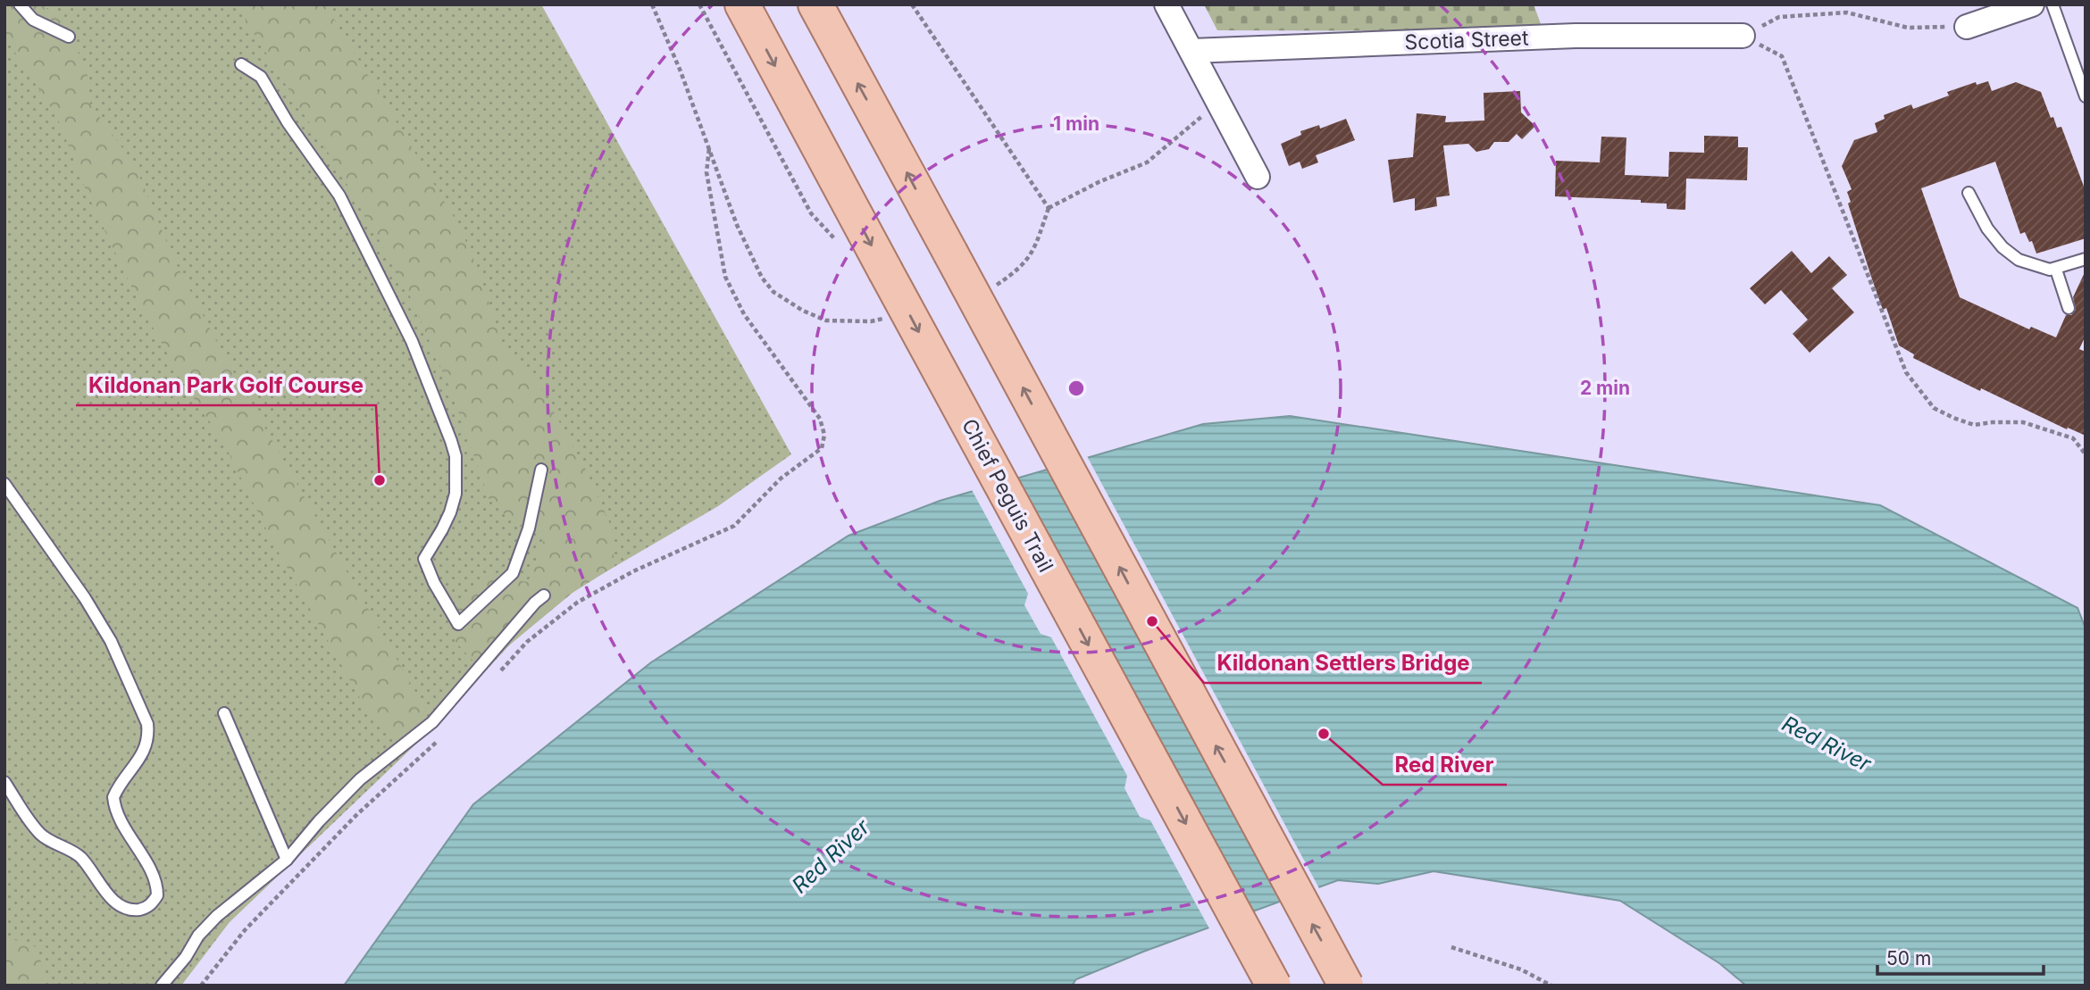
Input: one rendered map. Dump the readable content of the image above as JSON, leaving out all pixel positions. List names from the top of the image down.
{
  "streets": {
    "main road": ["Chief Peguis Trail"],
    "street": ["Scotia Street"]
  },
  "water": ["Red River"],
  "places": ["Kildonan Park Golf Course", "Kildonan Settlers Bridge", "Red River"],
  "scale_bar": "50 m",
  "rings": ["1 min", "2 min"]
}
